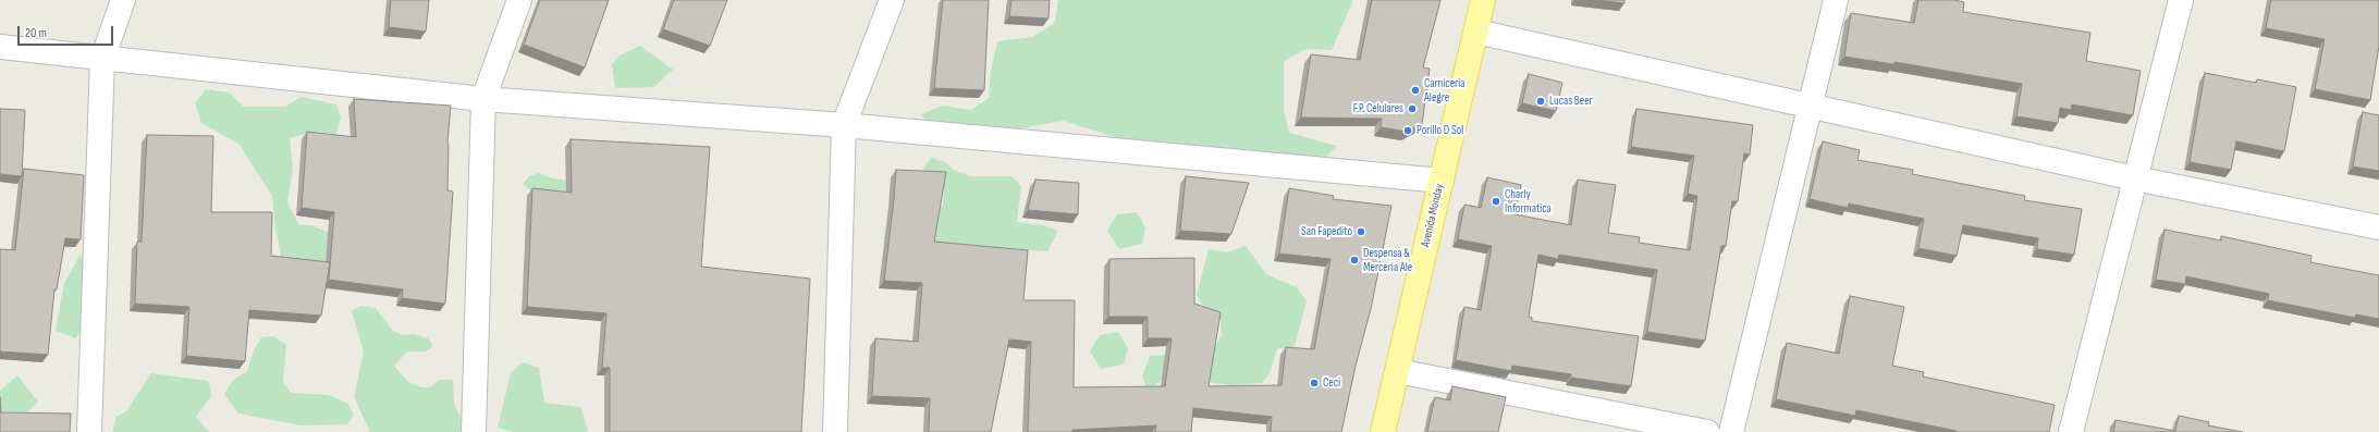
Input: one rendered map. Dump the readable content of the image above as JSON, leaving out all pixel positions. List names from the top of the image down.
{
  "streets": {
    "main road": ["Avenida Monday"]
  },
  "places": [
    "Carniceria Alegre",
    "Lucas Beer",
    "F.P. Celulares",
    "Porillo D Sol",
    "Charly Informatica",
    "San Fapedito",
    "Despensa & Merceria Ale",
    "Ceci"
  ],
  "scale_bar": "20 m"
}
